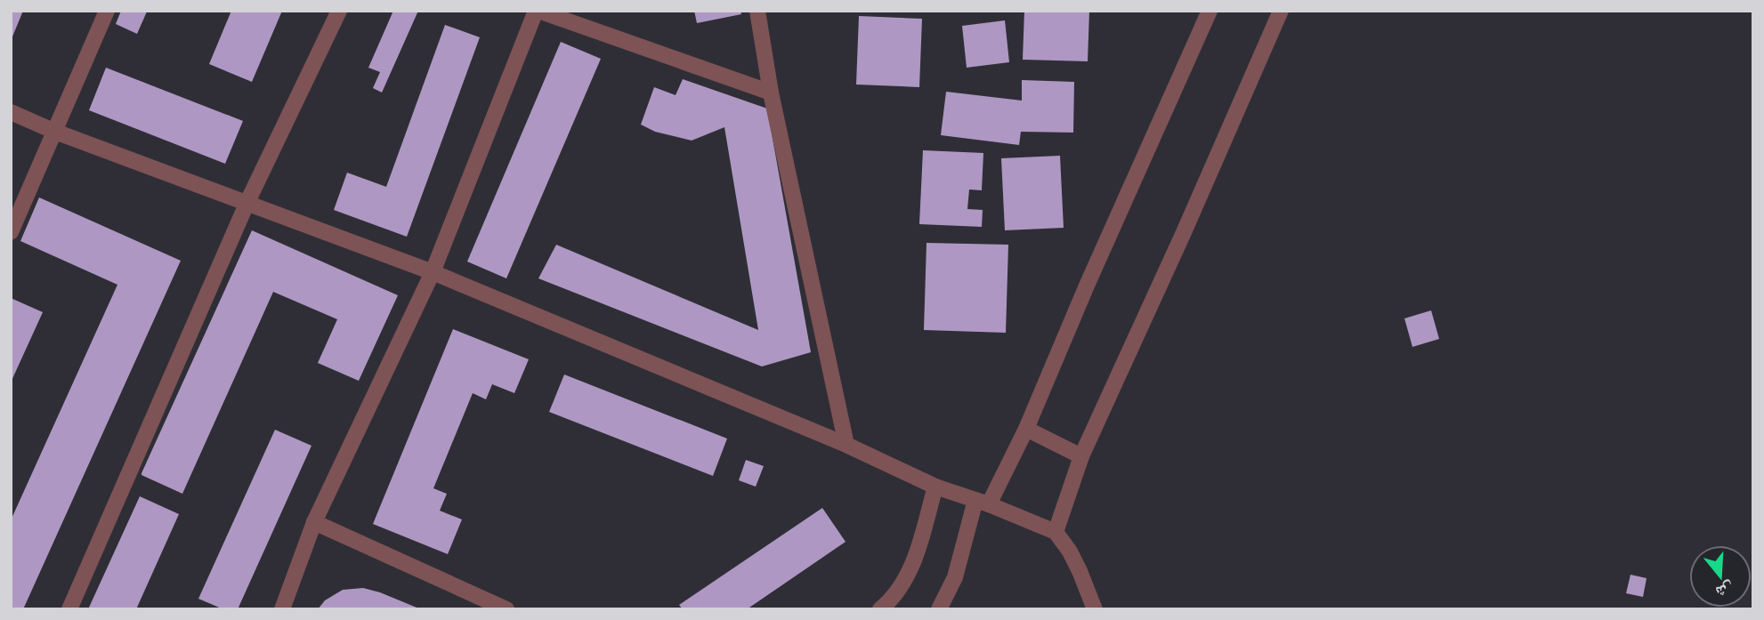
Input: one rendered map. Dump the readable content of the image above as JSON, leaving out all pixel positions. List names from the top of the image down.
{
  "north": "bottom"
}
